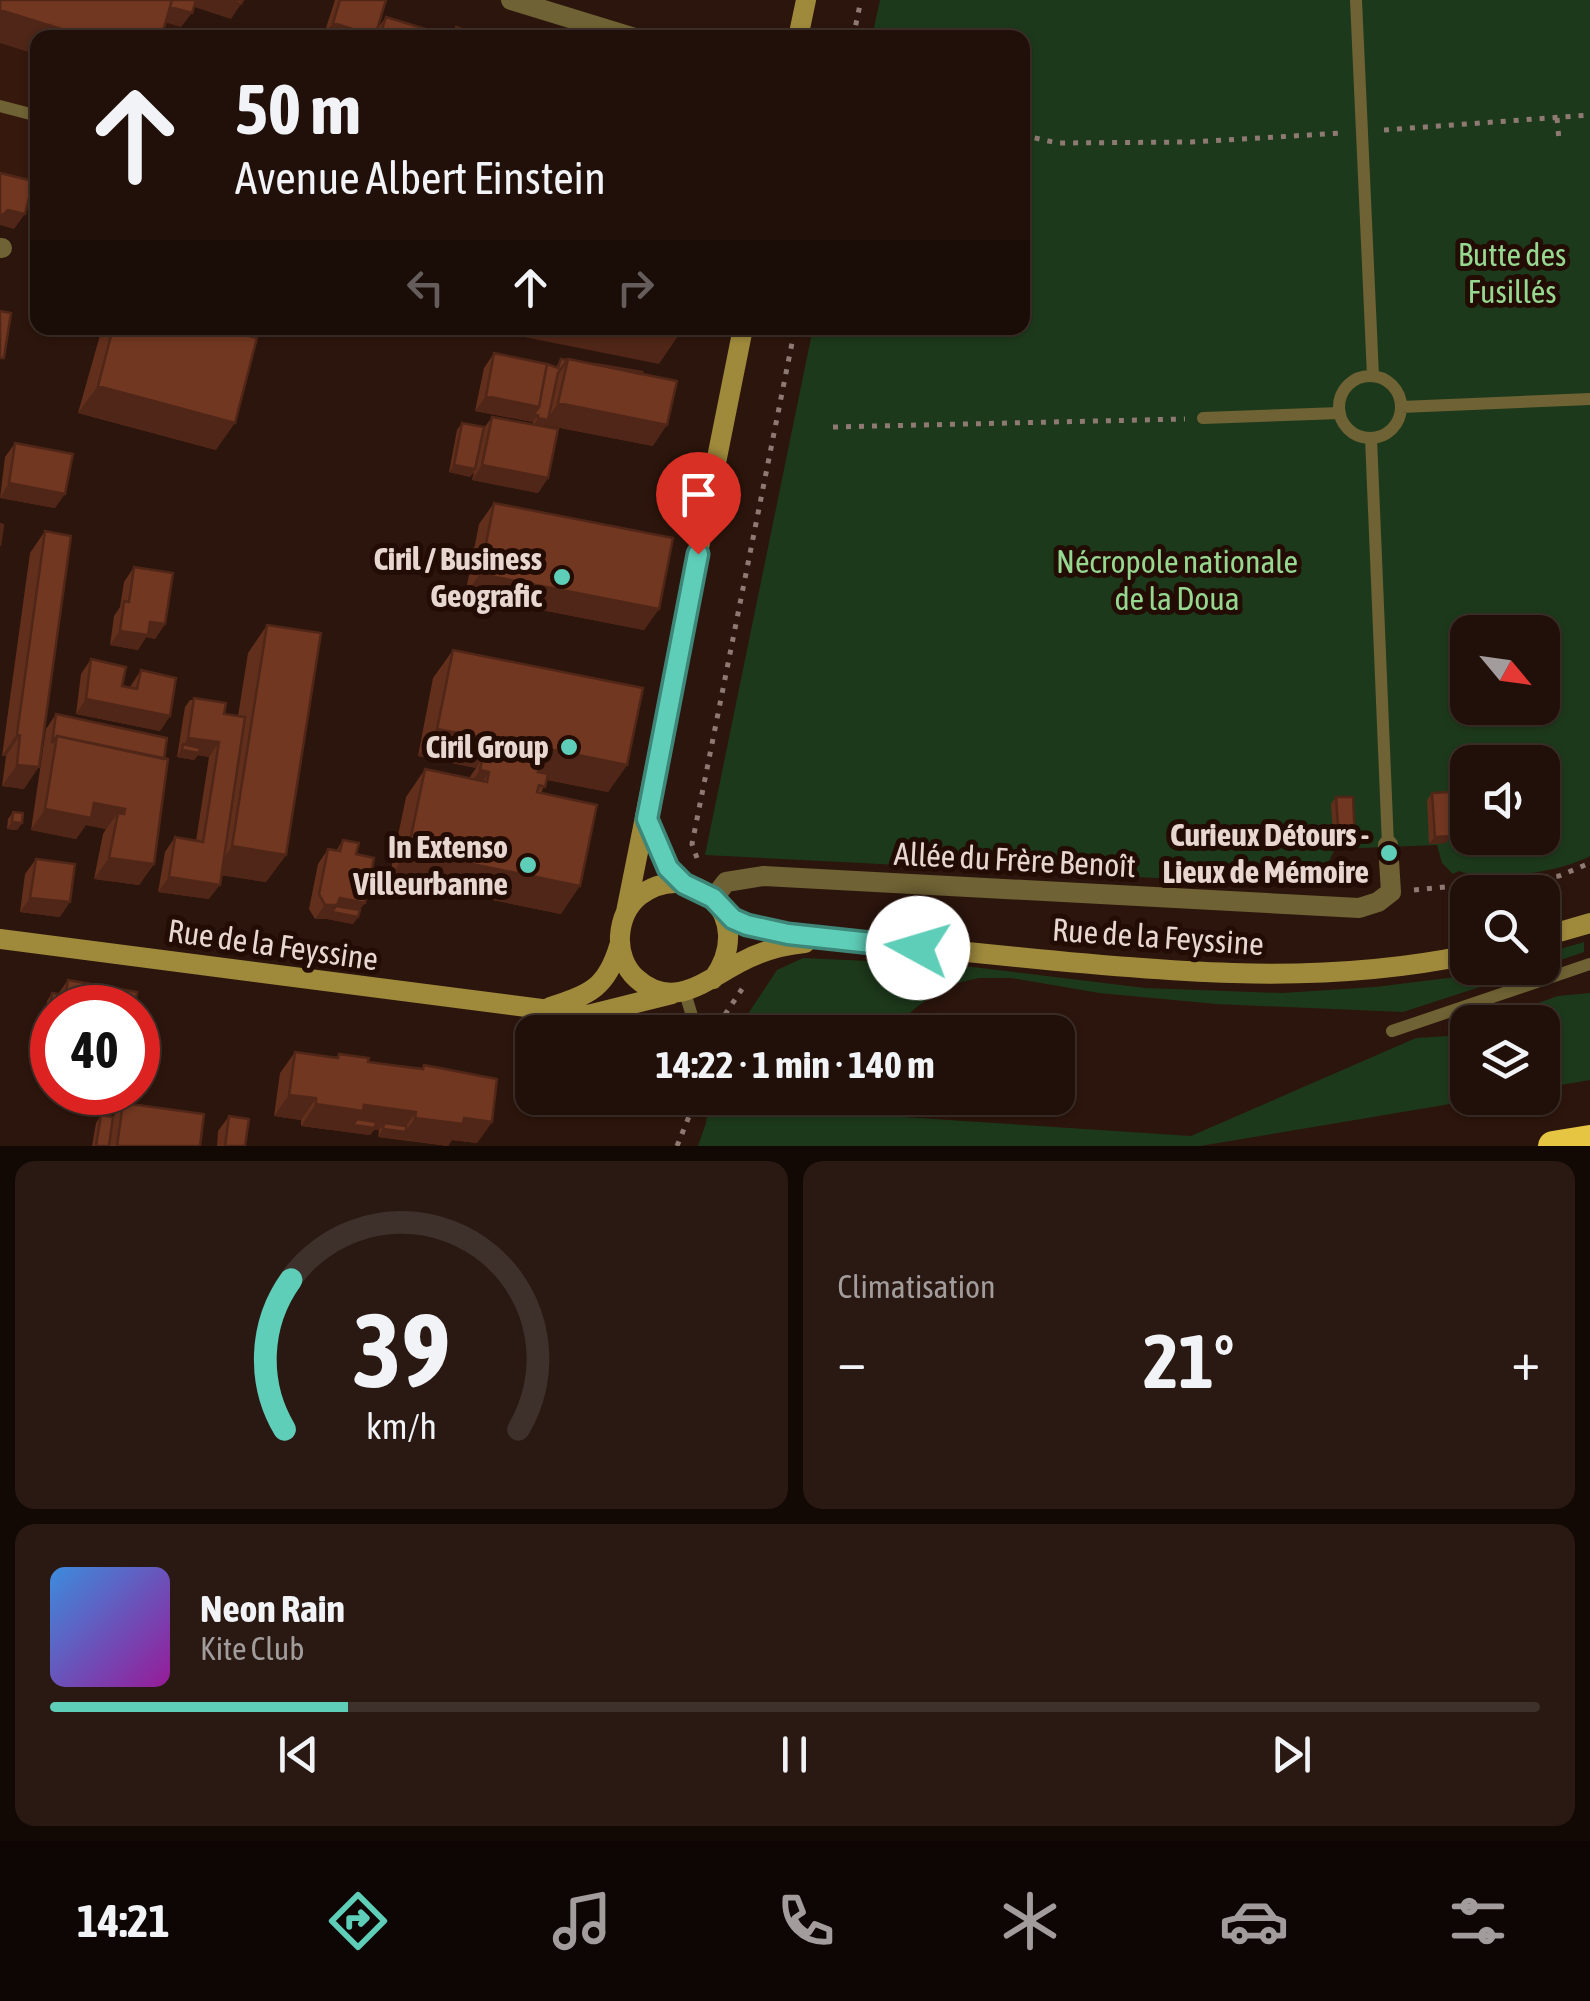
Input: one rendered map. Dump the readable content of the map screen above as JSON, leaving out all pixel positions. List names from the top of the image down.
{
  "streets": {
    "street": ["Allée du Frère Benoît", "Rue de la Feyssine"]
  },
  "crossings": [
    ["Allée du Frère Benoît", "Rue de la Feyssine"]
  ],
  "parks": ["Butte des Fusillés", "Nécropole nationale de la Doua"],
  "places": [
    "Ciril / Business Geografic",
    "Ciril Group",
    "Curieux Détours - Lieux de Mémoire",
    "In Extenso Villeurbanne"
  ],
  "north": "bottom right",
  "page": {
    "turn": ["50 m", "Avenue Albert Einstein"],
    "limit": "40",
    "trip": "14:22 · 1 min · 140 m",
    "tile": "Climatisation",
    "heat": ["−", "21°", "+"],
    "song": ["Neon Rain", "Kite Club"],
    "tabs": "14:21",
    "gauge": ["39", "km/h"]
  }
}
